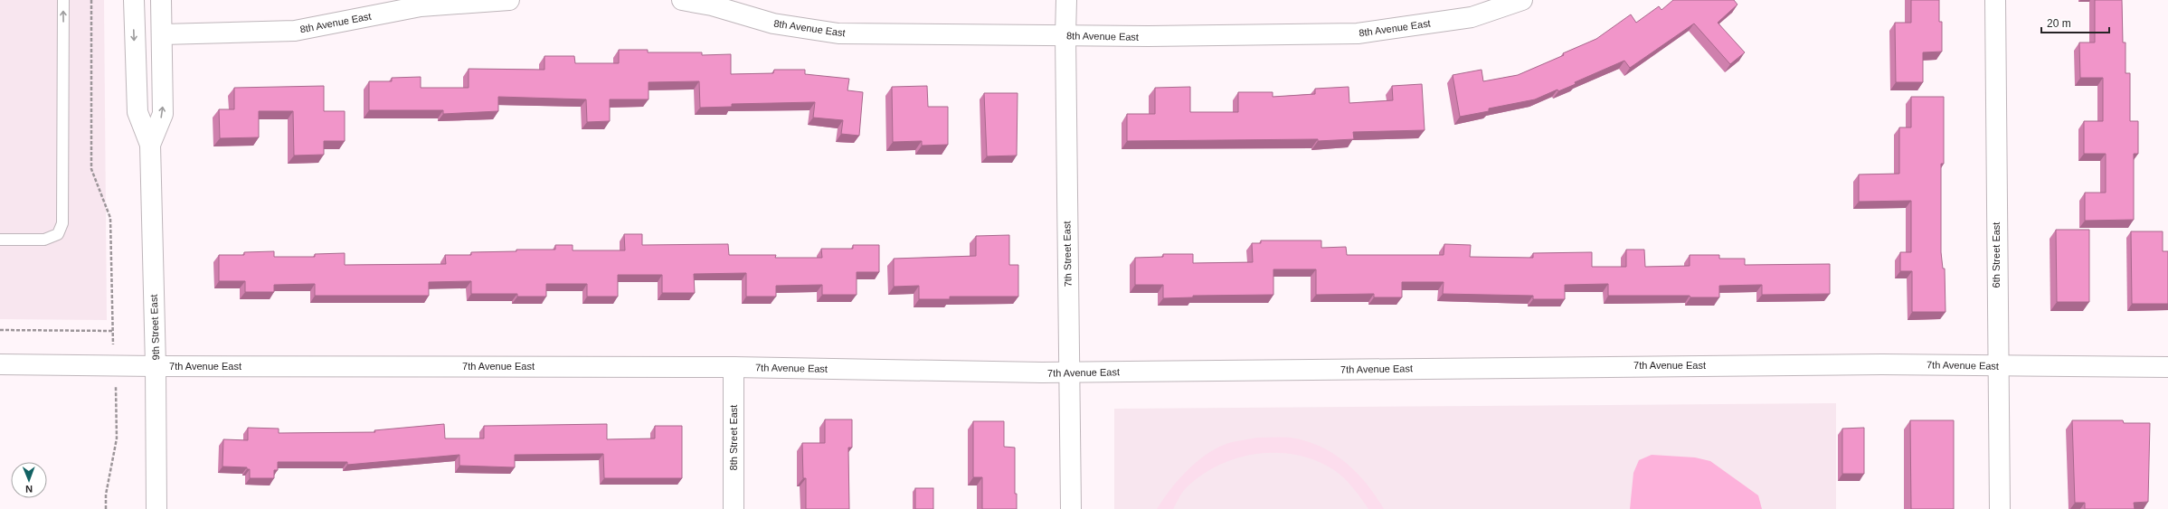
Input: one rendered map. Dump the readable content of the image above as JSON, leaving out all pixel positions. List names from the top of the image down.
{
  "streets": {
    "street": [
      "8th Avenue East",
      "7th Street East",
      "6th Street East",
      "9th Street East",
      "7th Avenue East",
      "8th Street East"
    ]
  },
  "crossings": [
    ["8th Avenue East", "7th Street East"],
    ["8th Avenue East", "9th Street East"],
    ["7th Street East", "7th Avenue East"],
    ["6th Street East", "7th Avenue East"],
    ["9th Street East", "7th Avenue East"],
    ["7th Avenue East", "8th Street East"]
  ],
  "scale_bar": "20 m",
  "north": "bottom"
}
